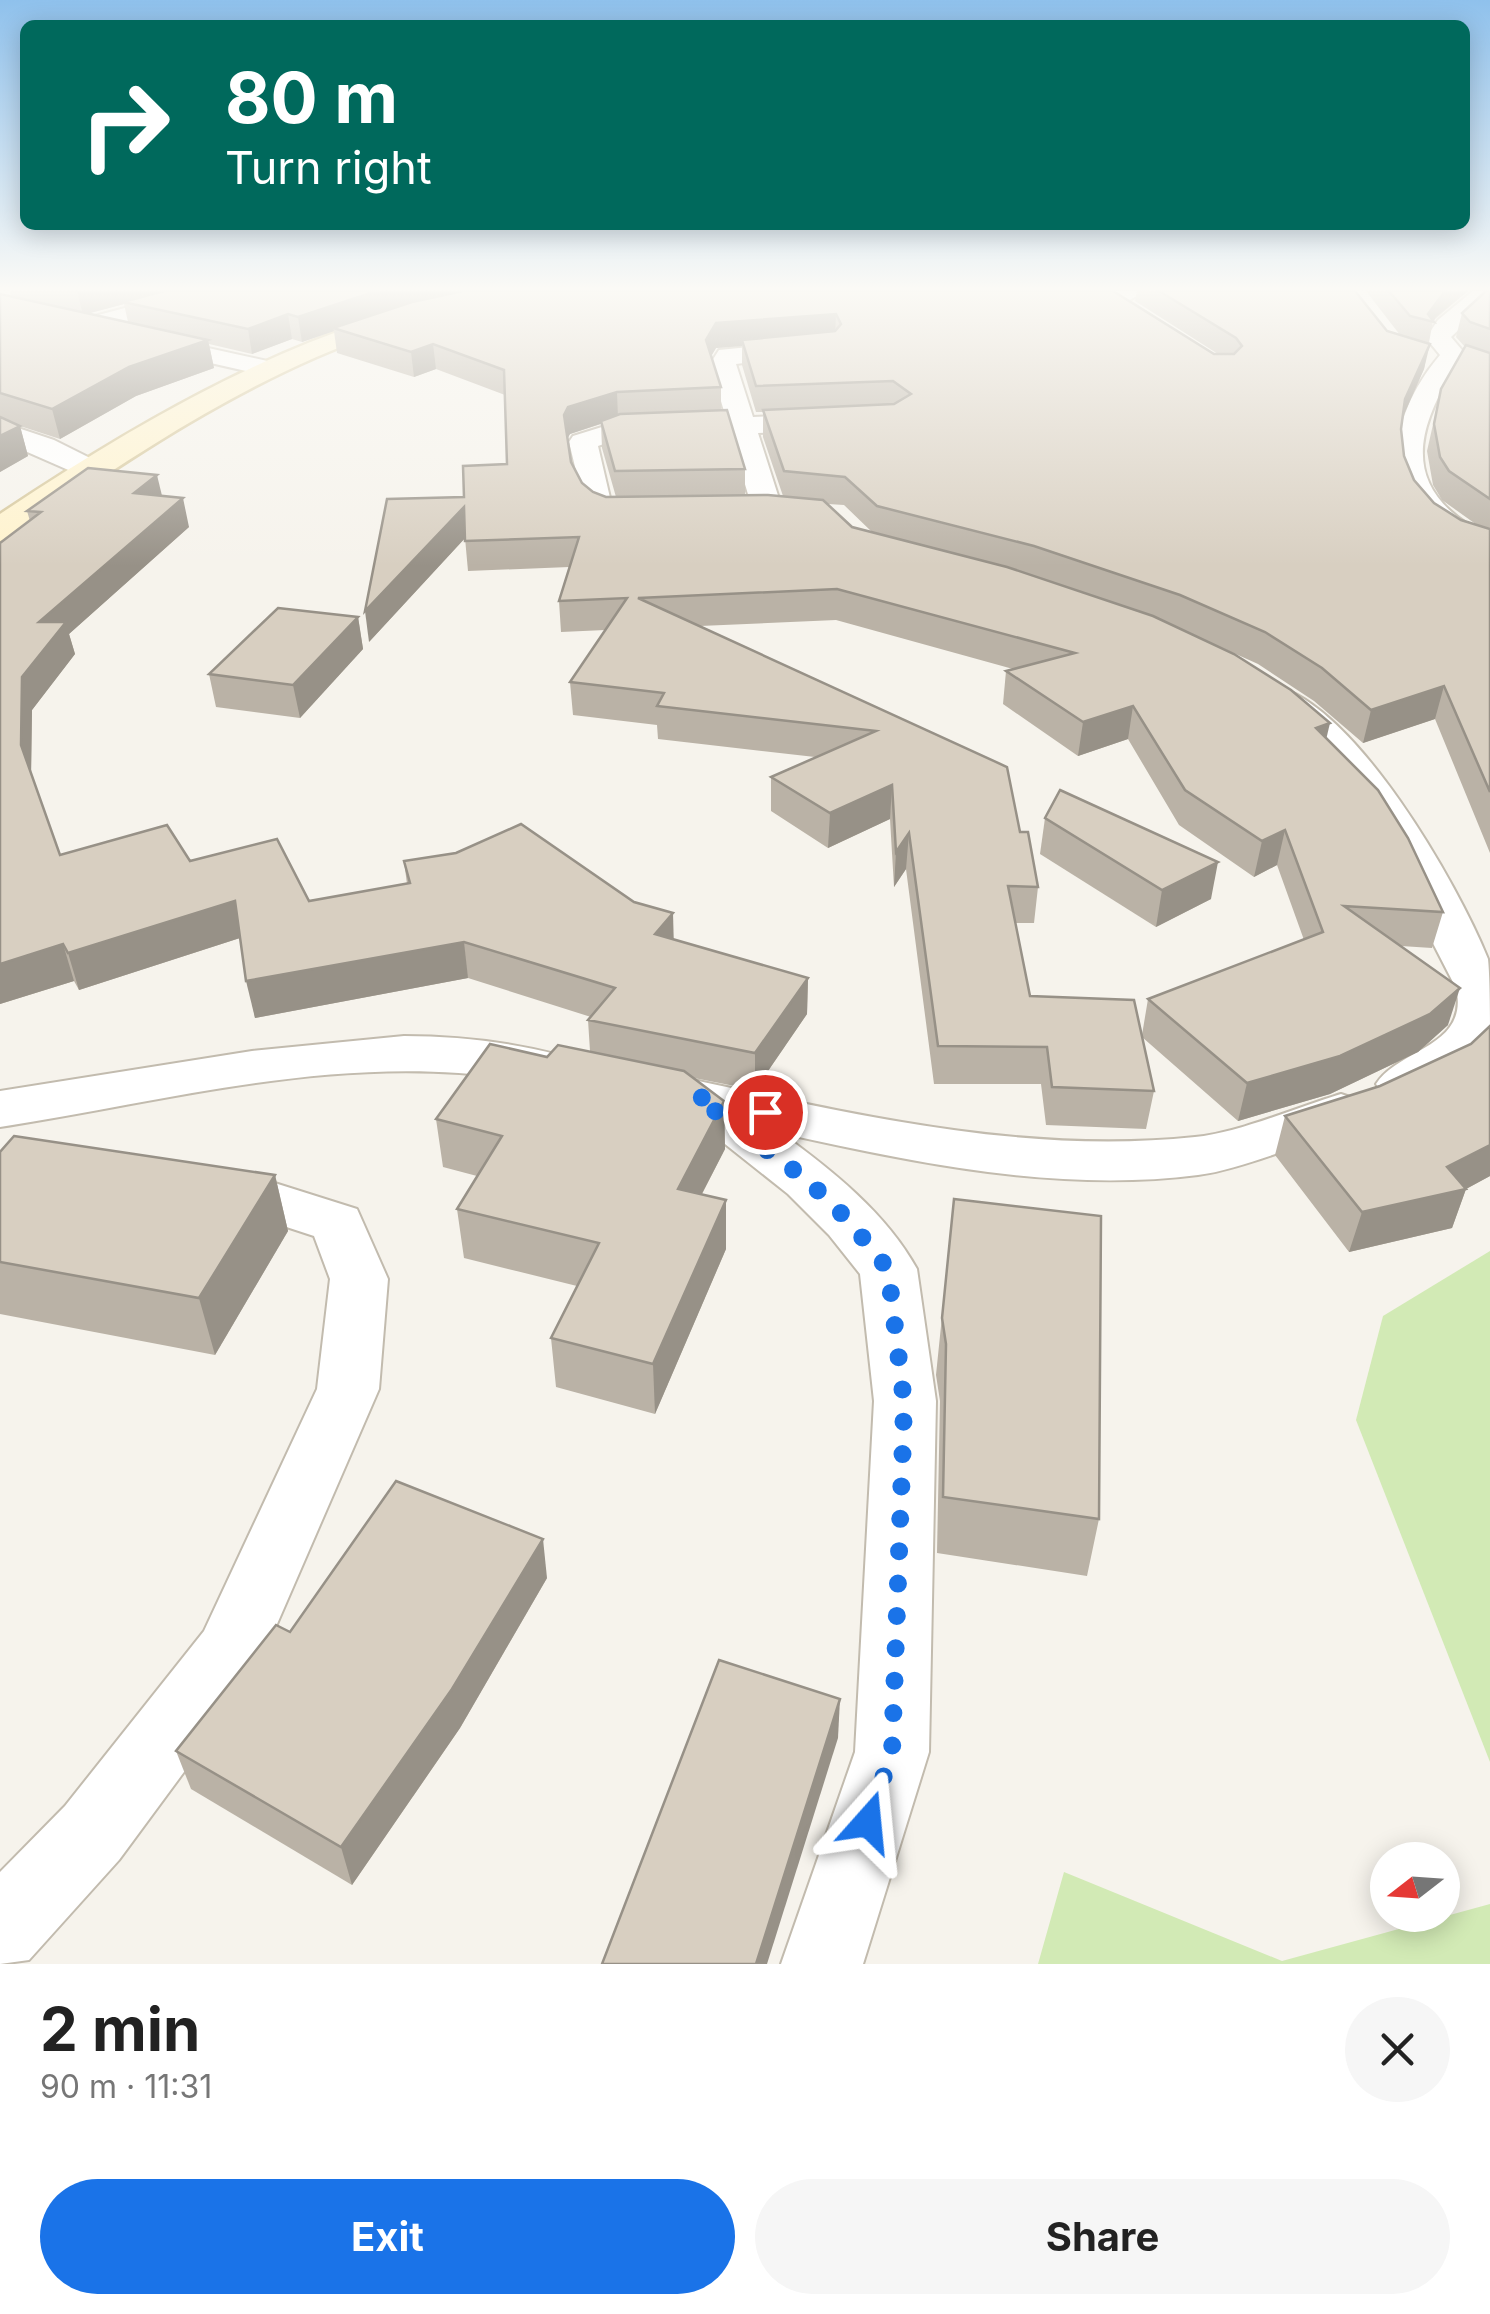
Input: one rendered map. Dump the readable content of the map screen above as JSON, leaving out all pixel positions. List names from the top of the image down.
{
  "north": "left",
  "page": {
    "turn": ["80 m", "Turn right"],
    "heading": ["2 min", "90 m · 11:31"],
    "buttons": ["Exit", "Share"]
  }
}
